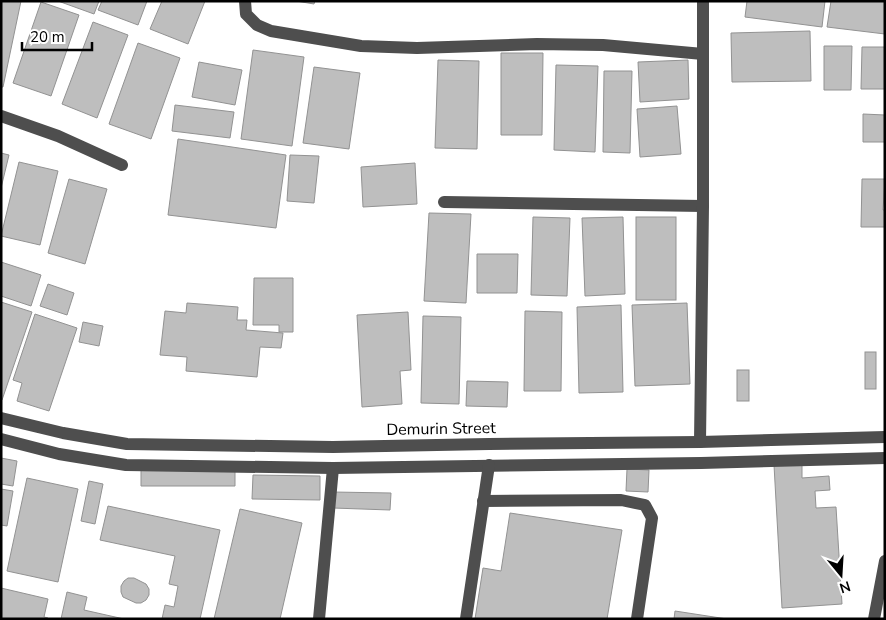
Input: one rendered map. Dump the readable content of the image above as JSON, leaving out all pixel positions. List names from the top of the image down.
{
  "streets": {
    "street": ["Demurin Street"]
  },
  "scale_bar": "20 m",
  "north": "bottom"
}
